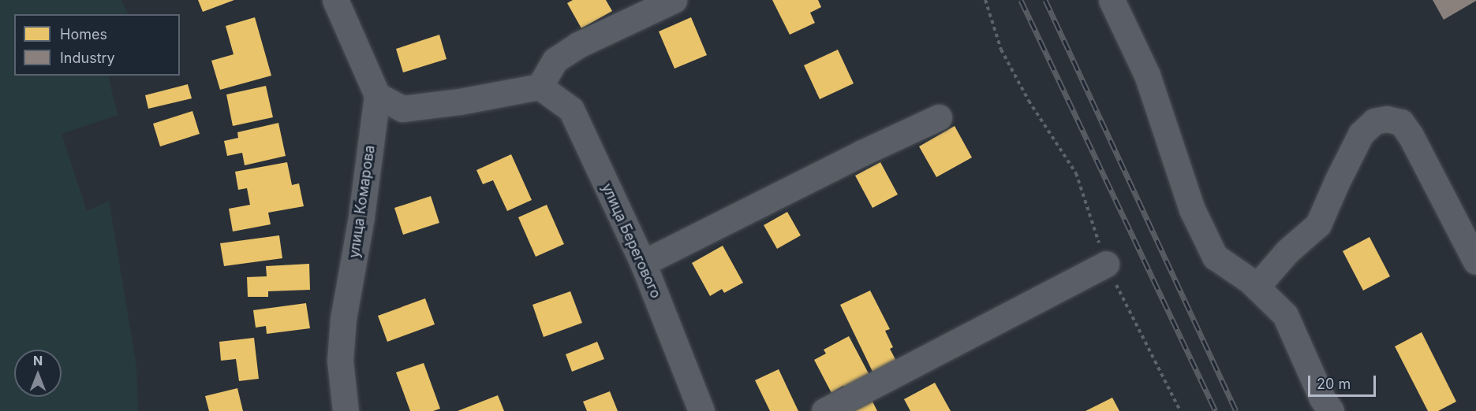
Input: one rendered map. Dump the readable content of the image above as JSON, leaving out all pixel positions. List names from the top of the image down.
{
  "streets": {
    "street": ["улица Комарова", "улица Берегового"]
  },
  "legend": ["Homes", "Industry"],
  "scale_bar": "20 m",
  "north": "top"
}
